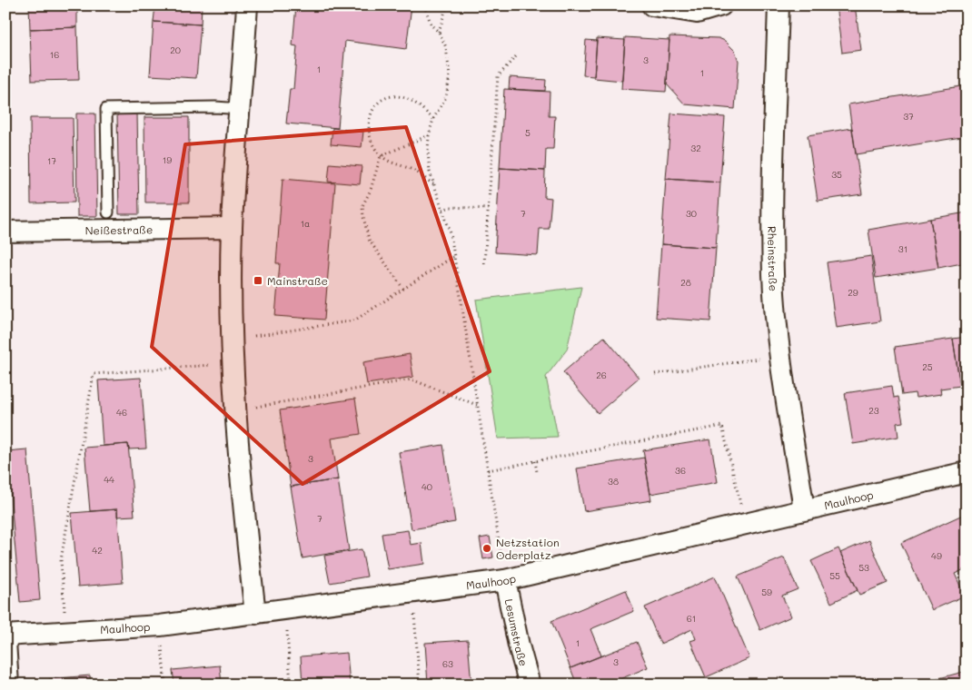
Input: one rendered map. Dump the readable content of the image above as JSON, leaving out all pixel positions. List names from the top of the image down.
{
  "streets": {
    "street": [
      "Neißestraße",
      "Rheinstraße",
      "Maulhoop",
      "Lesumstraße"
    ]
  },
  "crossings": [
    ["Rheinstraße", "Maulhoop"],
    ["Maulhoop", "Lesumstraße"]
  ],
  "places": {
    "transit": ["Mainstraße"],
    "other": ["Netzstation Oderplatz"]
  },
  "house_numbers": [
    "20",
    "16",
    "3",
    "1",
    "1",
    "37",
    "5",
    "32",
    "19",
    "17",
    "35",
    "7",
    "30",
    "1a",
    "31",
    "28",
    "29",
    "25",
    "26",
    "23",
    "46",
    "3",
    "36",
    "44",
    "38",
    "40",
    "7",
    "42",
    "49",
    "53",
    "55",
    "59",
    "61",
    "1",
    "3",
    "63"
  ]
}
